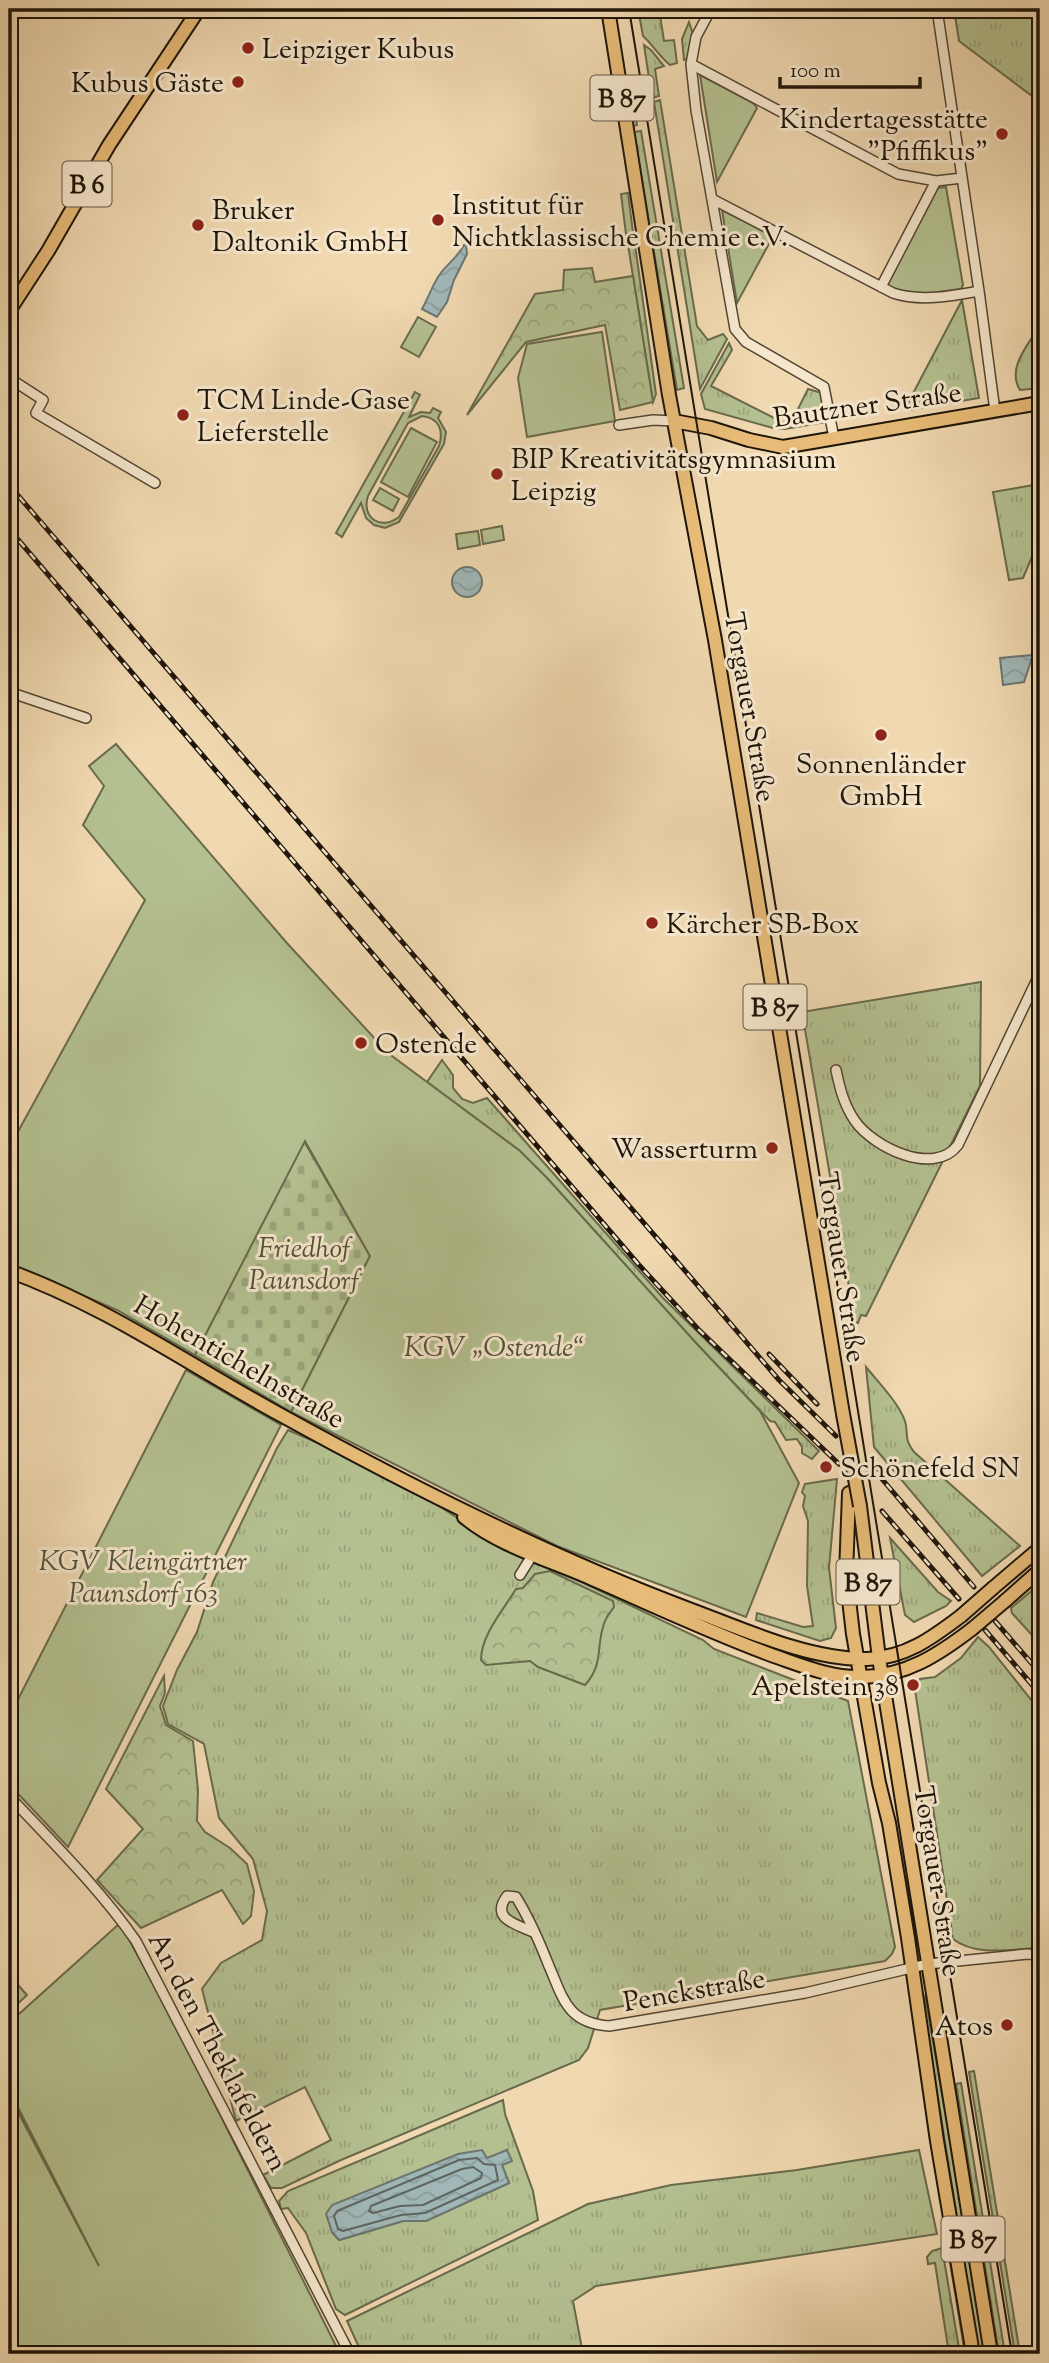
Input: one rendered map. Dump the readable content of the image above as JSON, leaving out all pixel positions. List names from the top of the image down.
{
  "streets": {
    "main road": [
      "B 87",
      "B 6",
      "Bautzner Straße",
      "Torgauer Straße",
      "Hohentichelnstraße"
    ],
    "street": ["Penckstraße", "An den Theklafeldern"]
  },
  "crossings": [
    ["Bautzner Straße", "Torgauer Straße"],
    ["Torgauer Straße", "Hohentichelnstraße"],
    ["Torgauer Straße", "Penckstraße"]
  ],
  "parks": ["Friedhof Paunsdorf", "KGV „Ostende“", "KGV Kleingärtner Paunsdorf 163"],
  "places": [
    "Leipziger Kubus",
    "Kubus Gäste",
    "Kindertagesstätte \"Pfiffikus\"",
    "Institut für Nichtklassische Chemie e.V.",
    "Bruker Daltonik GmbH",
    "TCM Linde-Gase Lieferstelle",
    "BIP Kreativitätsgymnasium Leipzig",
    "Sonnenländer GmbH",
    "Kärcher SB-Box",
    "Ostende",
    "Wasserturm",
    "Schönefeld SN",
    "Apelstein 38",
    "Atos"
  ],
  "scale_bar": "100 m"
}
